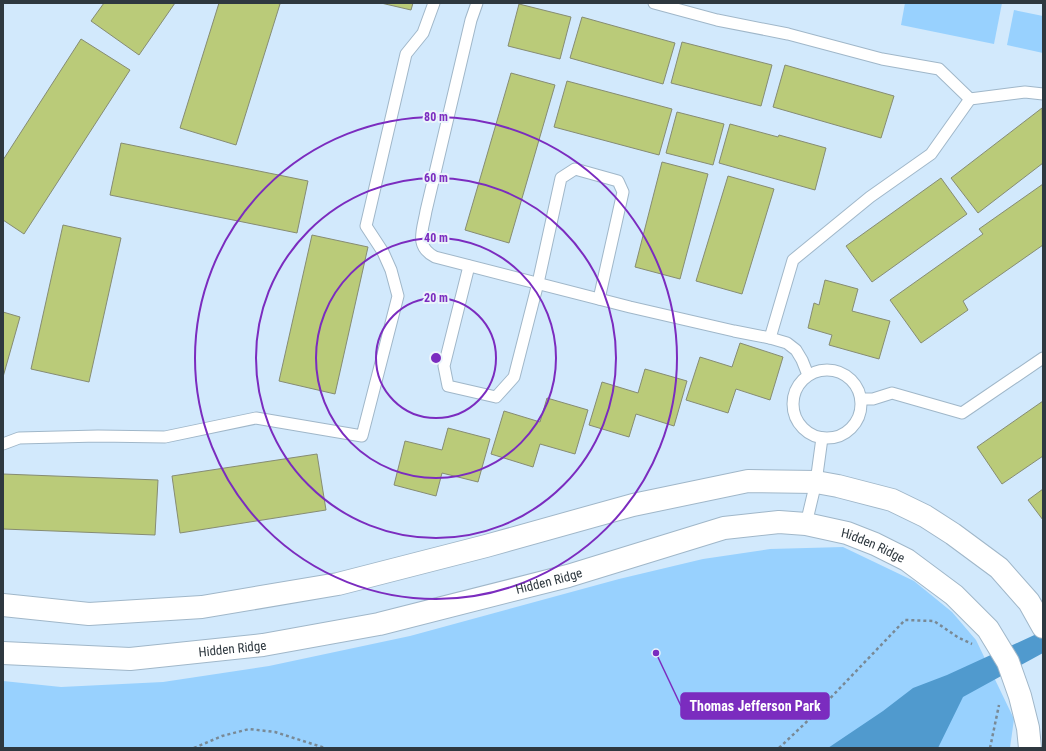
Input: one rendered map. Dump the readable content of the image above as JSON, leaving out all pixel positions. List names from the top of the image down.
{
  "streets": {
    "street": ["Hidden Ridge"]
  },
  "places": ["Thomas Jefferson Park"],
  "rings": [
    "80 m",
    "60 m",
    "40 m",
    "20 m"
  ]
}
